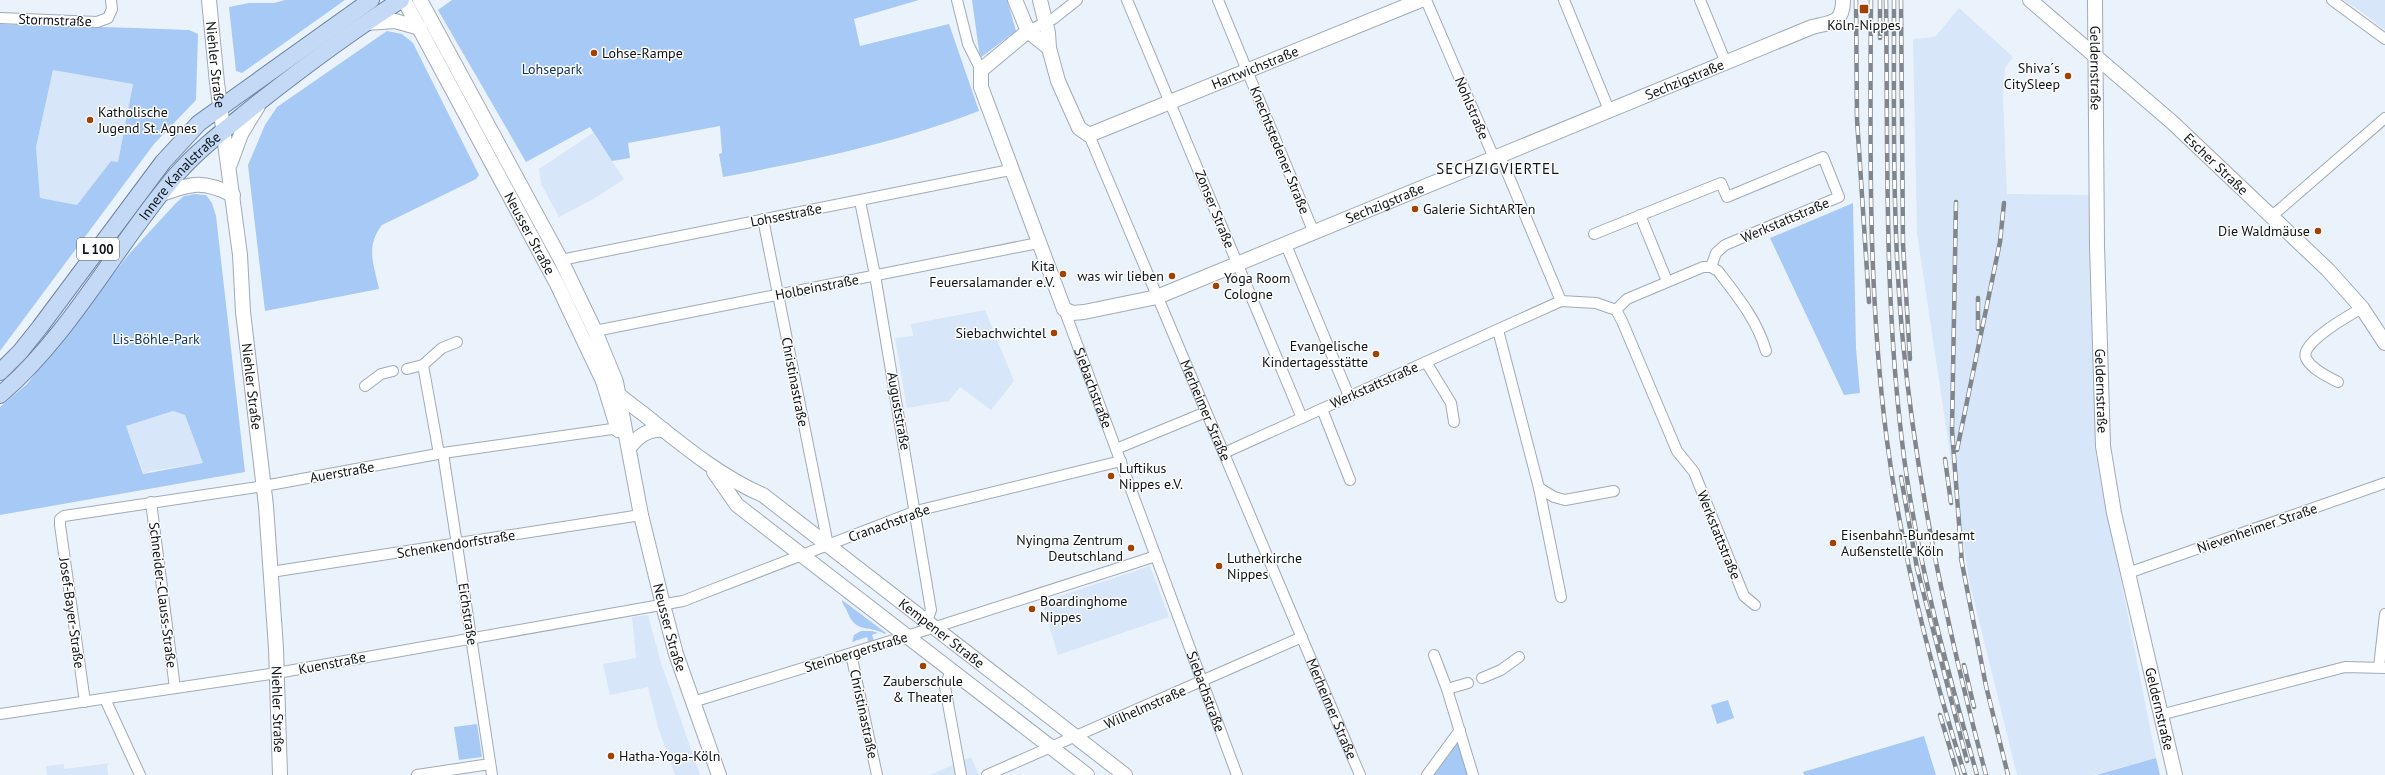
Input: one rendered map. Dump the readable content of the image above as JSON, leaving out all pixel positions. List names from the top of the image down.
{
  "streets": {
    "main road": ["Innere Kanalstraße", "L 100"],
    "street": [
      "Stormstraße",
      "Niehler Straße",
      "Hartwichstraße",
      "Geldernstraße",
      "Sechzigstraße",
      "Nohlstraße",
      "Knechtstedener Straße",
      "Escher Straße",
      "Zonser Straße",
      "Lohsestraße",
      "Werkstattstraße",
      "Neusser Straße",
      "Holbeinstraße",
      "Christinastraße",
      "Siebachstraße",
      "Merheimer Straße",
      "Auguststraße",
      "Auerstraße",
      "Cranachstraße",
      "Nievenheimer Straße",
      "Schenkendorfstraße",
      "Schneider-Clauss-Straße",
      "Josef-Bayer-Straße",
      "Eichstraße",
      "Kempener Straße",
      "Steinbergerstraße",
      "Kuenstraße",
      "Wilhelmstraße"
    ]
  },
  "crossings": [
    ["Niehler Straße", "Innere Kanalstraße"],
    ["Niehler Straße", "Auerstraße"],
    ["Niehler Straße", "Schenkendorfstraße"],
    ["Niehler Straße", "Kuenstraße"],
    ["Hartwichstraße", "Knechtstedener Straße"],
    ["Hartwichstraße", "Zonser Straße"],
    ["Hartwichstraße", "Merheimer Straße"],
    ["Geldernstraße", "Escher Straße"],
    ["Geldernstraße", "Nievenheimer Straße"],
    ["Sechzigstraße", "Nohlstraße"],
    ["Sechzigstraße", "Knechtstedener Straße"],
    ["Sechzigstraße", "Zonser Straße"],
    ["Sechzigstraße", "Siebachstraße"],
    ["Sechzigstraße", "Merheimer Straße"],
    ["Nohlstraße", "Werkstattstraße"],
    ["Zonser Straße", "Werkstattstraße"],
    ["Lohsestraße", "Neusser Straße"],
    ["Lohsestraße", "Christinastraße"],
    ["Lohsestraße", "Siebachstraße"],
    ["Lohsestraße", "Auguststraße"],
    ["Werkstattstraße", "Merheimer Straße"],
    ["Neusser Straße", "Holbeinstraße"],
    ["Neusser Straße", "Auerstraße"],
    ["Neusser Straße", "Cranachstraße"],
    ["Neusser Straße", "Schenkendorfstraße"],
    ["Neusser Straße", "Kempener Straße"],
    ["Neusser Straße", "Steinbergerstraße"],
    ["Neusser Straße", "Kuenstraße"],
    ["Holbeinstraße", "Christinastraße"],
    ["Holbeinstraße", "Siebachstraße"],
    ["Holbeinstraße", "Auguststraße"],
    ["Christinastraße", "Cranachstraße"],
    ["Christinastraße", "Kempener Straße"],
    ["Christinastraße", "Steinbergerstraße"],
    ["Siebachstraße", "Cranachstraße"],
    ["Siebachstraße", "Steinbergerstraße"],
    ["Siebachstraße", "Wilhelmstraße"],
    ["Merheimer Straße", "Wilhelmstraße"],
    ["Auguststraße", "Cranachstraße"],
    ["Auguststraße", "Kempener Straße"],
    ["Auguststraße", "Steinbergerstraße"],
    ["Auerstraße", "Schneider-Clauss-Straße"],
    ["Auerstraße", "Josef-Bayer-Straße"],
    ["Auerstraße", "Eichstraße"],
    ["Cranachstraße", "Kempener Straße"],
    ["Cranachstraße", "Kuenstraße"],
    ["Schenkendorfstraße", "Eichstraße"],
    ["Schneider-Clauss-Straße", "Kuenstraße"],
    ["Josef-Bayer-Straße", "Kuenstraße"],
    ["Eichstraße", "Kuenstraße"],
    ["Kempener Straße", "Steinbergerstraße"],
    ["Kempener Straße", "Wilhelmstraße"]
  ],
  "districts": ["SECHZIGVIERTEL"],
  "parks": ["Lohsepark", "Lis-Böhle-Park"],
  "places": {
    "transit": ["Köln-Nippes"],
    "other": [
      "Lohse-Rampe",
      "Shiva´s CitySleep",
      "Katholische Jugend St. Agnes",
      "Galerie SichtARTen",
      "Die Waldmäuse",
      "Kita Feuersalamander e.V.",
      "was wir lieben",
      "Yoga Room Cologne",
      "Siebachwichtel",
      "Evangelische Kindertagesstätte",
      "Luftikus Nippes e.V.",
      "Eisenbahn-Bundesamt Außenstelle Köln",
      "Nyingma Zentrum Deutschland",
      "Lutherkirche Nippes",
      "Boardinghome Nippes",
      "Zauberschule & Theater",
      "Hatha-Yoga-Köln"
    ]
  }
}
